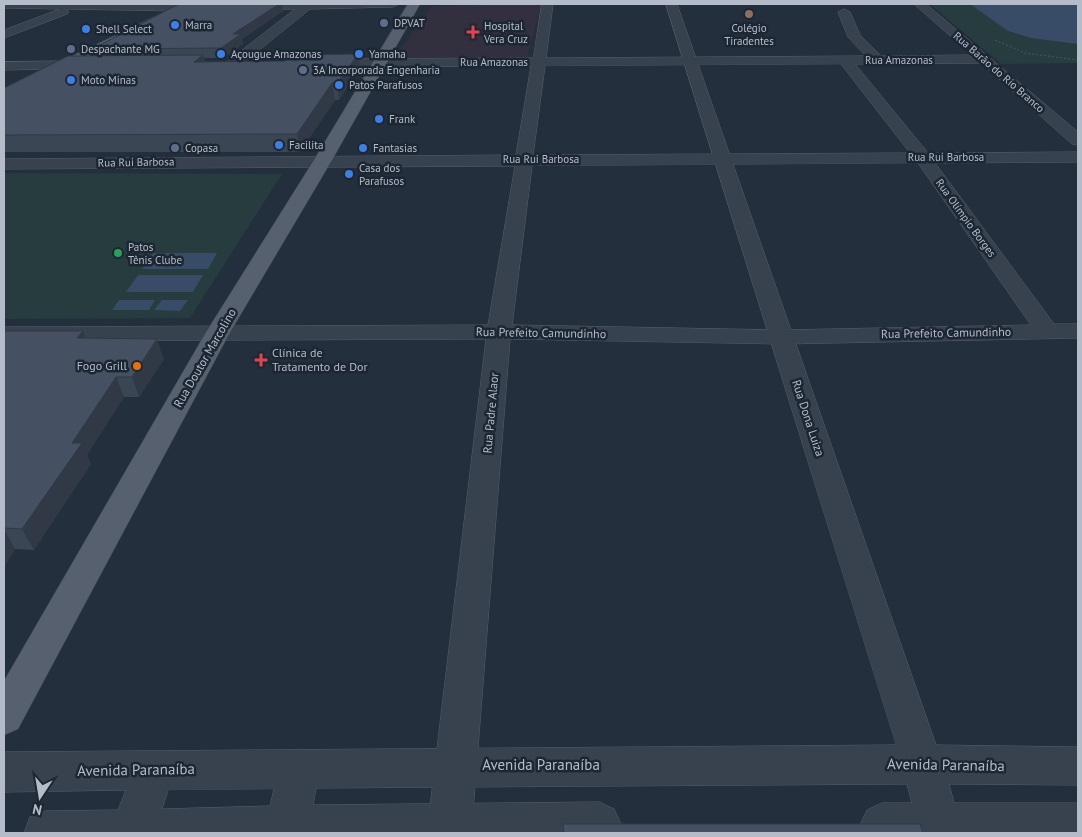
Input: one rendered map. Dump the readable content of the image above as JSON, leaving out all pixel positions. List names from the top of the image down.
{
  "streets": {
    "main road": ["Rua Doutor Marcolino"],
    "street": [
      "Rua Amazonas",
      "Rua Barão do Rio Branco",
      "Rua Rui Barbosa",
      "Rua Olímpio Borges",
      "Rua Prefeito Camundinho",
      "Rua Padre Alaor",
      "Rua Dona Luiza",
      "Avenida Paranaíba"
    ]
  },
  "crossings": [
    ["Rua Amazonas", "Rua Barão do Rio Branco"],
    ["Rua Amazonas", "Rua Olímpio Borges"],
    ["Rua Amazonas", "Rua Doutor Marcolino"],
    ["Rua Amazonas", "Rua Padre Alaor"],
    ["Rua Amazonas", "Rua Dona Luiza"],
    ["Rua Rui Barbosa", "Rua Olímpio Borges"],
    ["Rua Rui Barbosa", "Rua Doutor Marcolino"],
    ["Rua Rui Barbosa", "Rua Padre Alaor"],
    ["Rua Rui Barbosa", "Rua Dona Luiza"],
    ["Rua Olímpio Borges", "Rua Prefeito Camundinho"],
    ["Rua Prefeito Camundinho", "Rua Doutor Marcolino"],
    ["Rua Prefeito Camundinho", "Rua Padre Alaor"],
    ["Rua Prefeito Camundinho", "Rua Dona Luiza"],
    ["Rua Padre Alaor", "Avenida Paranaíba"],
    ["Rua Dona Luiza", "Avenida Paranaíba"]
  ],
  "places": {
    "other": [
      "Colégio Tiradentes",
      "DPVAT",
      "Marra",
      "Shell Select",
      "Despachante MG",
      "Açougue Amazonas",
      "Yamaha",
      "3A Incorporada Engenharia",
      "Moto Minas",
      "Patos Parafusos",
      "Frank",
      "Facilita",
      "Copasa",
      "Fantasias",
      "Casa dos Parafusos",
      "Patos Tênis Clube",
      "Fogo Grill"
    ],
    "health": ["Hospital Vera Cruz", "Clínica de Tratamento de Dor"]
  },
  "north": "bottom"
}
